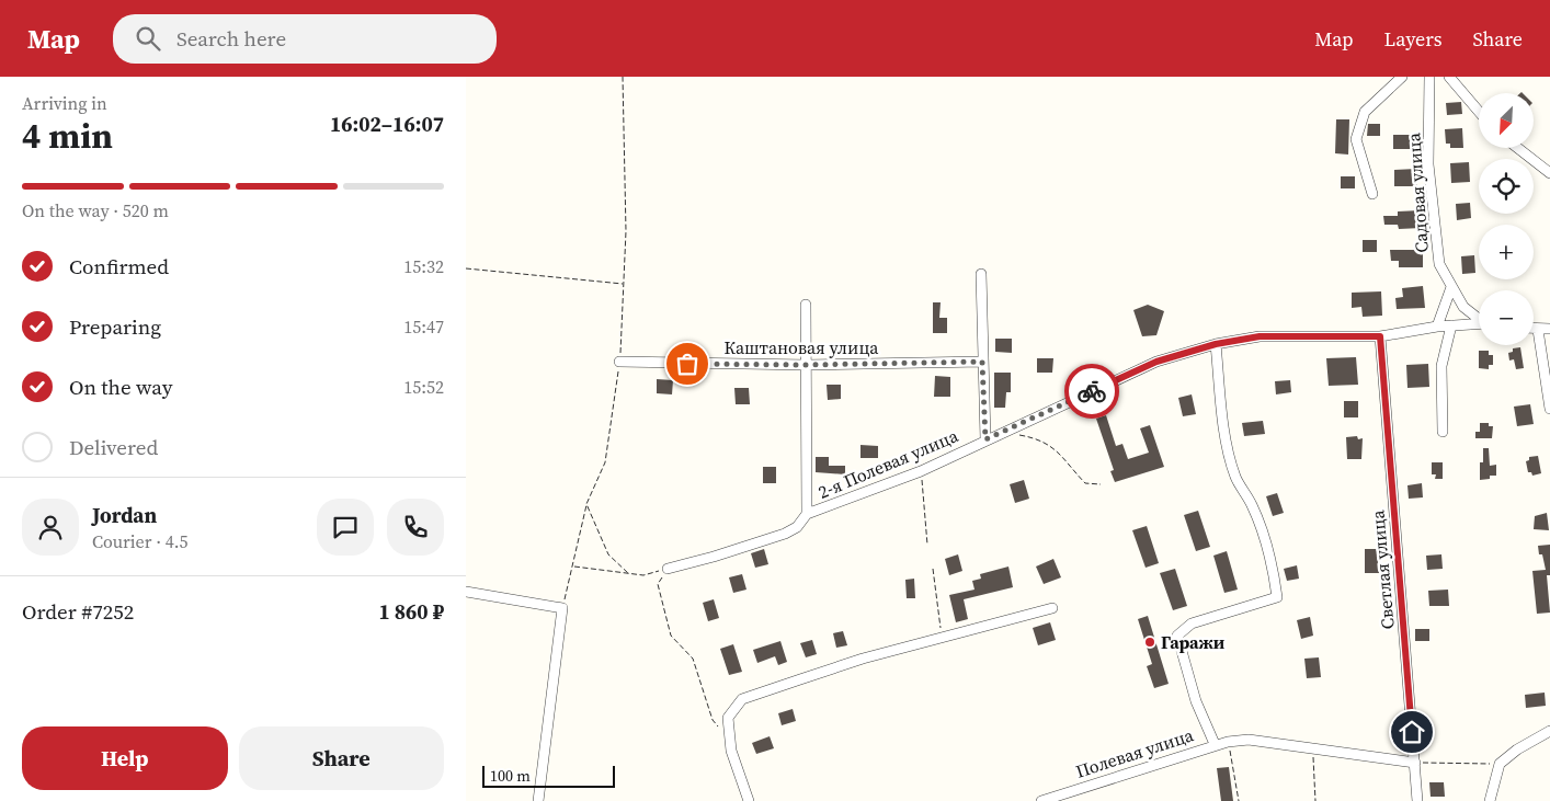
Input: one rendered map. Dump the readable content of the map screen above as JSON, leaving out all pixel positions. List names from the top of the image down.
{
  "streets": {
    "street": [
      "Садовая улица",
      "Каштановая улица",
      "2-я Полевая улица",
      "Светлая улица",
      "Полевая улица"
    ]
  },
  "crossings": [
    ["2-я Полевая улица", "Светлая улица"],
    ["2-я Полевая улица", "Полевая улица"]
  ],
  "places": ["Гаражи"],
  "scale_bar": "100 m",
  "north": "bottom left",
  "page": {
    "header": "Map",
    "search": "Search here",
    "nav": ["Map", "Layers", "Share"],
    "heading": ["4 min", "Arriving in", "16:02–16:07"],
    "panel": [
      "Jordan",
      "Courier · 4.5",
      "Order #7252",
      "1 860 ₽"
    ],
    "map_buttons": ["+", "−"],
    "bar": "On the way · 520 m",
    "list": [
      ["Confirmed", "15:32"],
      ["Preparing", "15:47"],
      ["On the way", "15:52"],
      "Delivered"
    ],
    "buttons": ["Help", "Share"],
    "scale": "100 m"
  }
}
